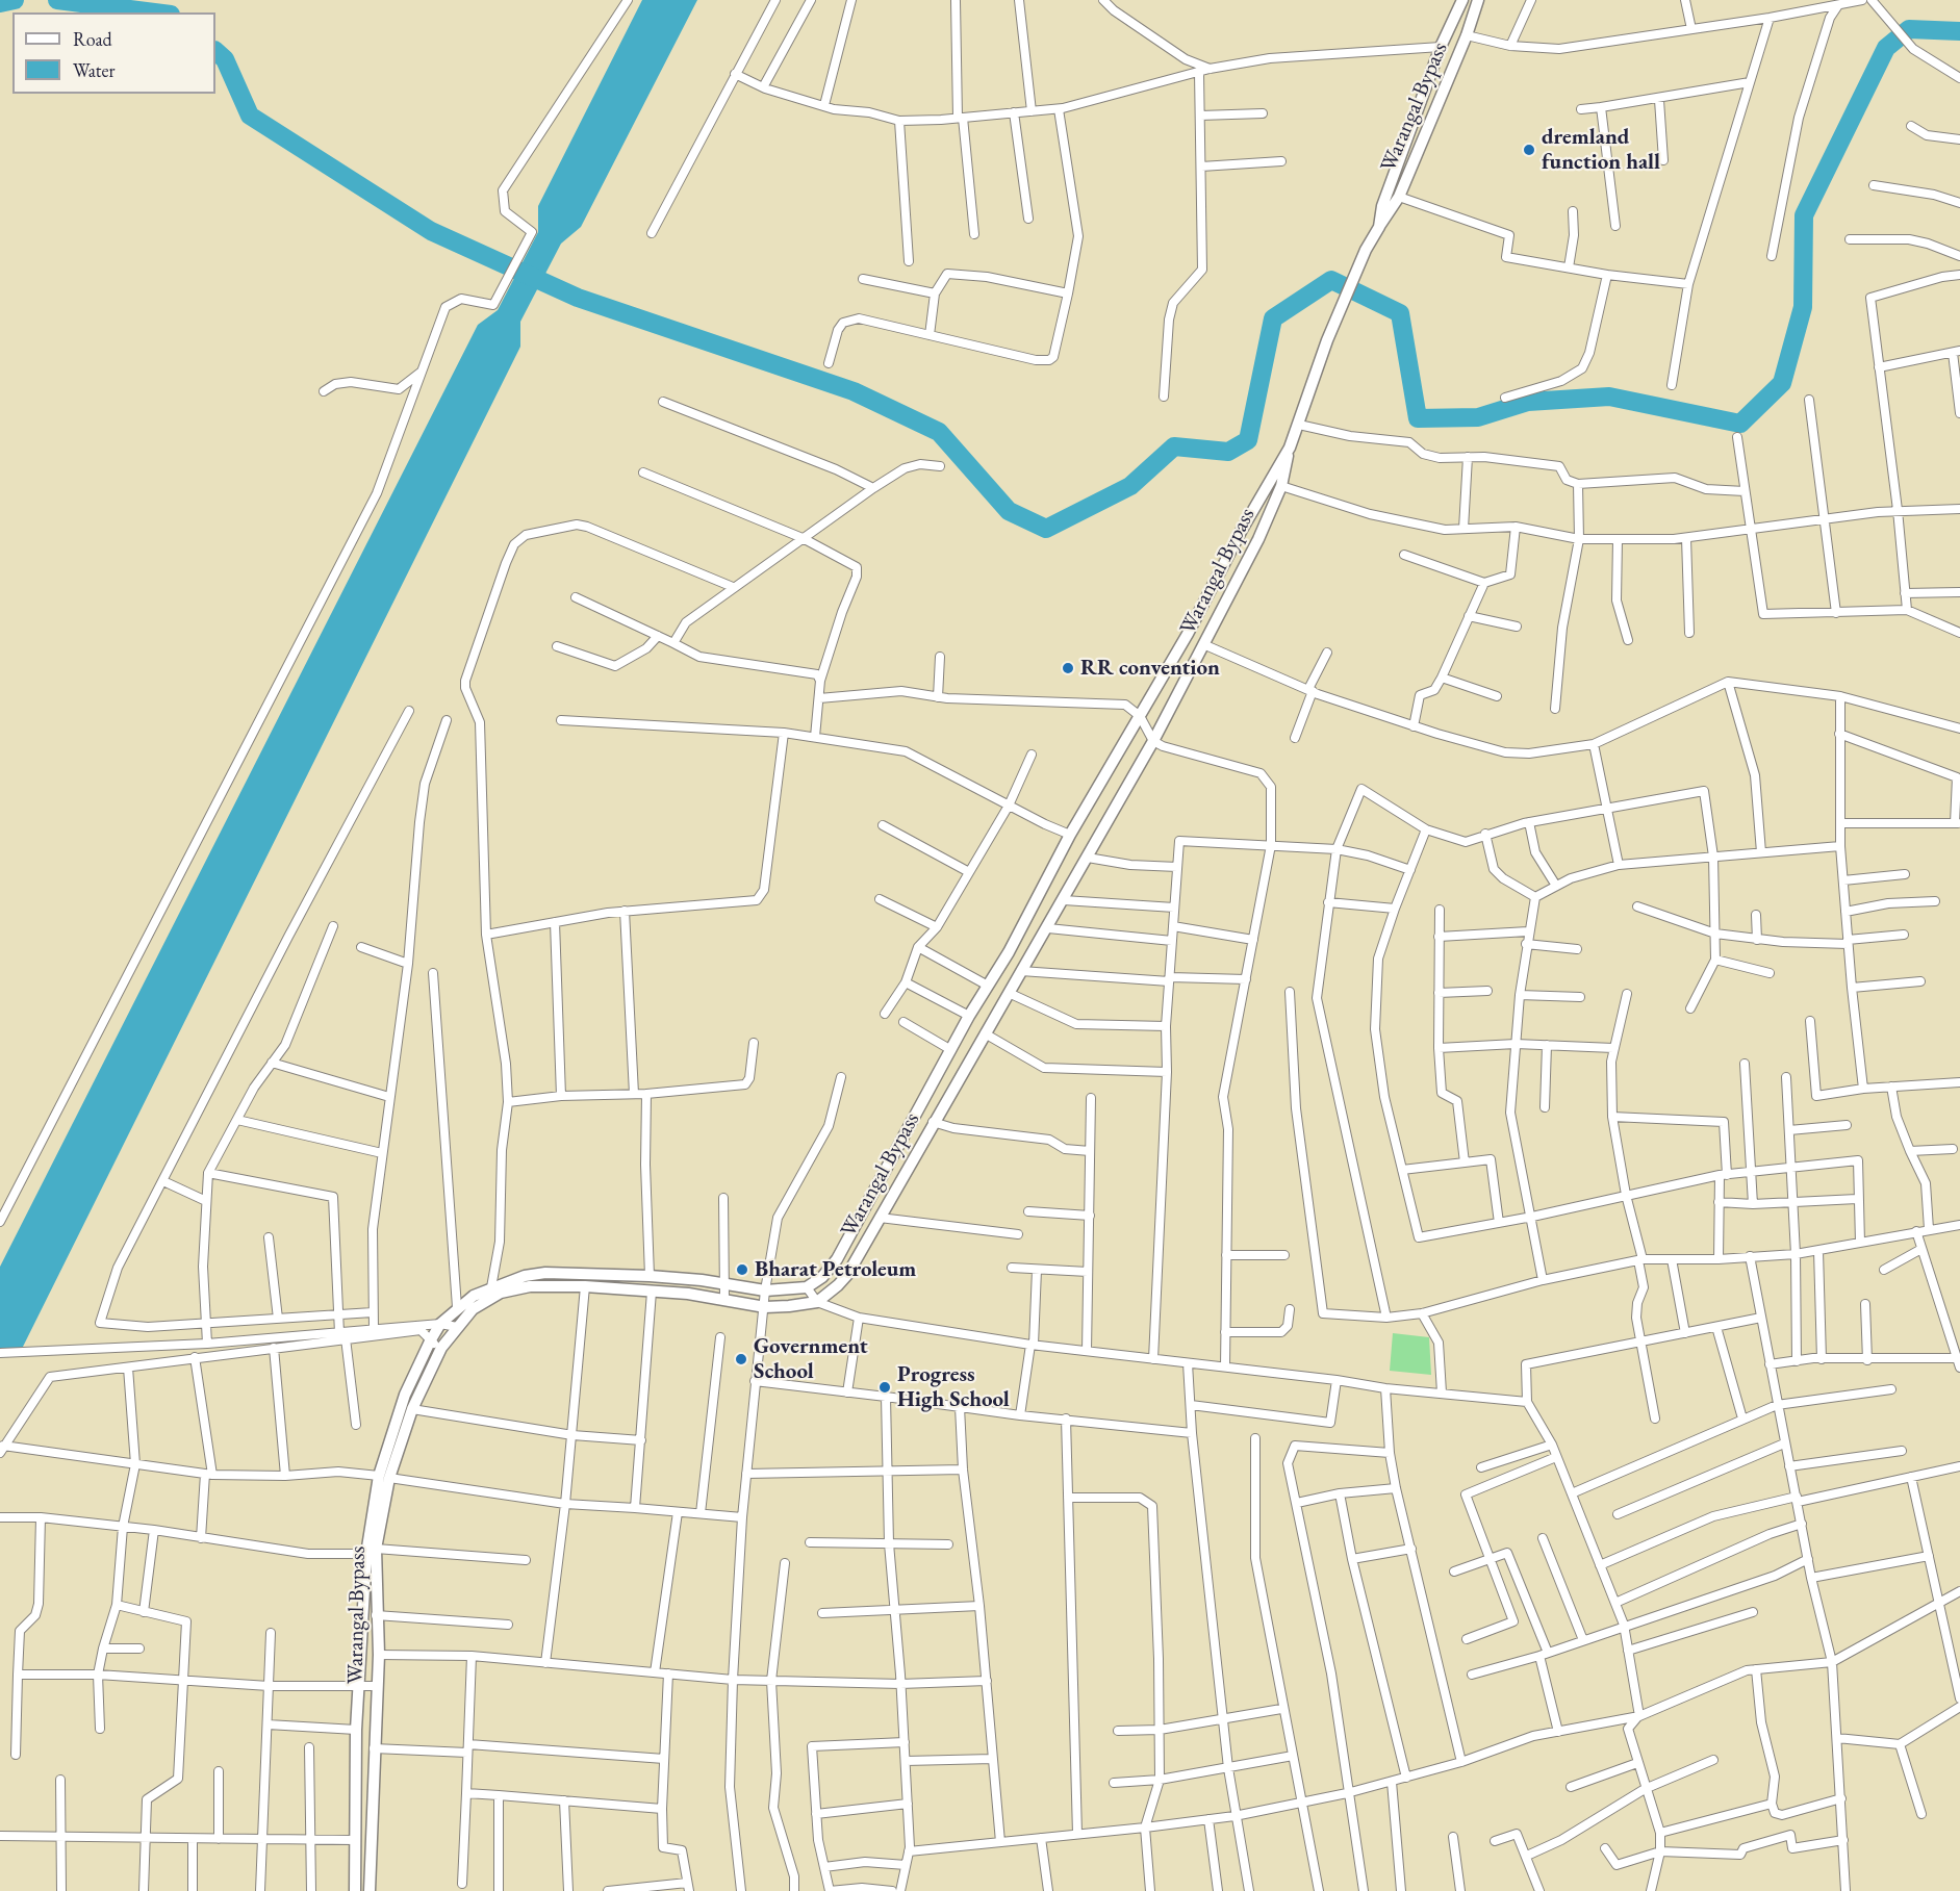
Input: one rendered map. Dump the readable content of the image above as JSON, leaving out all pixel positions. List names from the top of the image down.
{
  "streets": {
    "main road": ["Warangal Bypass"]
  },
  "places": [
    "dremland function hall",
    "RR convention",
    "Bharat Petroleum",
    "Government School",
    "Progress High School"
  ],
  "legend": ["Road", "Water"]
}
